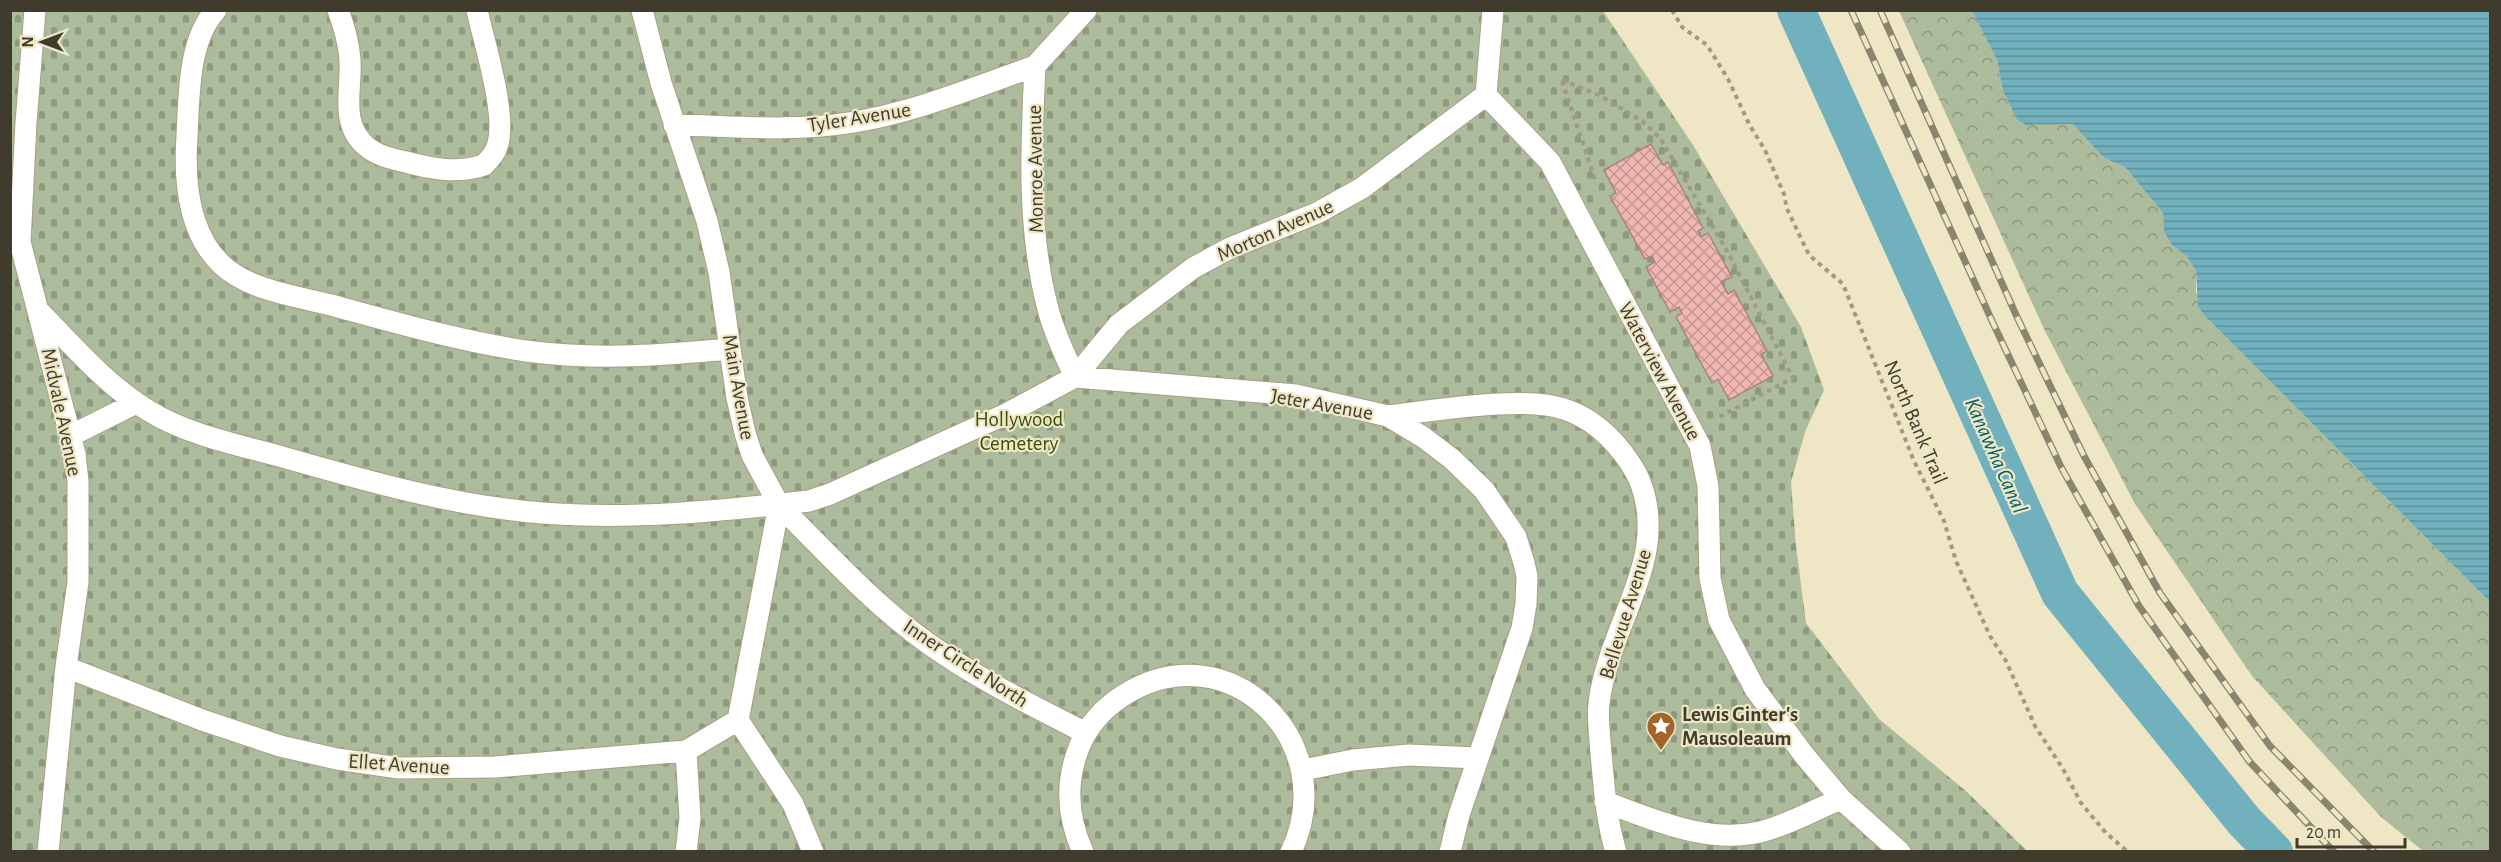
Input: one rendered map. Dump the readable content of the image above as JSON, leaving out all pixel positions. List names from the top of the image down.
{
  "streets": {
    "lane": [
      "Tyler Avenue",
      "Monroe Avenue",
      "Morton Avenue",
      "Waterview Avenue",
      "Main Avenue",
      "Jeter Avenue",
      "Midvale Avenue",
      "Bellevue Avenue",
      "Inner Circle North",
      "Ellet Avenue"
    ],
    "path": ["North Bank Trail"]
  },
  "crossings": [
    ["Tyler Avenue", "Monroe Avenue"],
    ["Tyler Avenue", "Main Avenue"],
    ["Monroe Avenue", "Morton Avenue"],
    ["Monroe Avenue", "Jeter Avenue"],
    ["Morton Avenue", "Waterview Avenue"],
    ["Morton Avenue", "Jeter Avenue"],
    ["Main Avenue", "Inner Circle North"],
    ["Jeter Avenue", "Bellevue Avenue"],
    ["Midvale Avenue", "Ellet Avenue"]
  ],
  "water": ["Kanawha Canal"],
  "parks": ["Hollywood Cemetery"],
  "places": {
    "place": ["Lewis Ginter's Mausoleaum"]
  },
  "scale_bar": "20 m",
  "north": "left"
}
